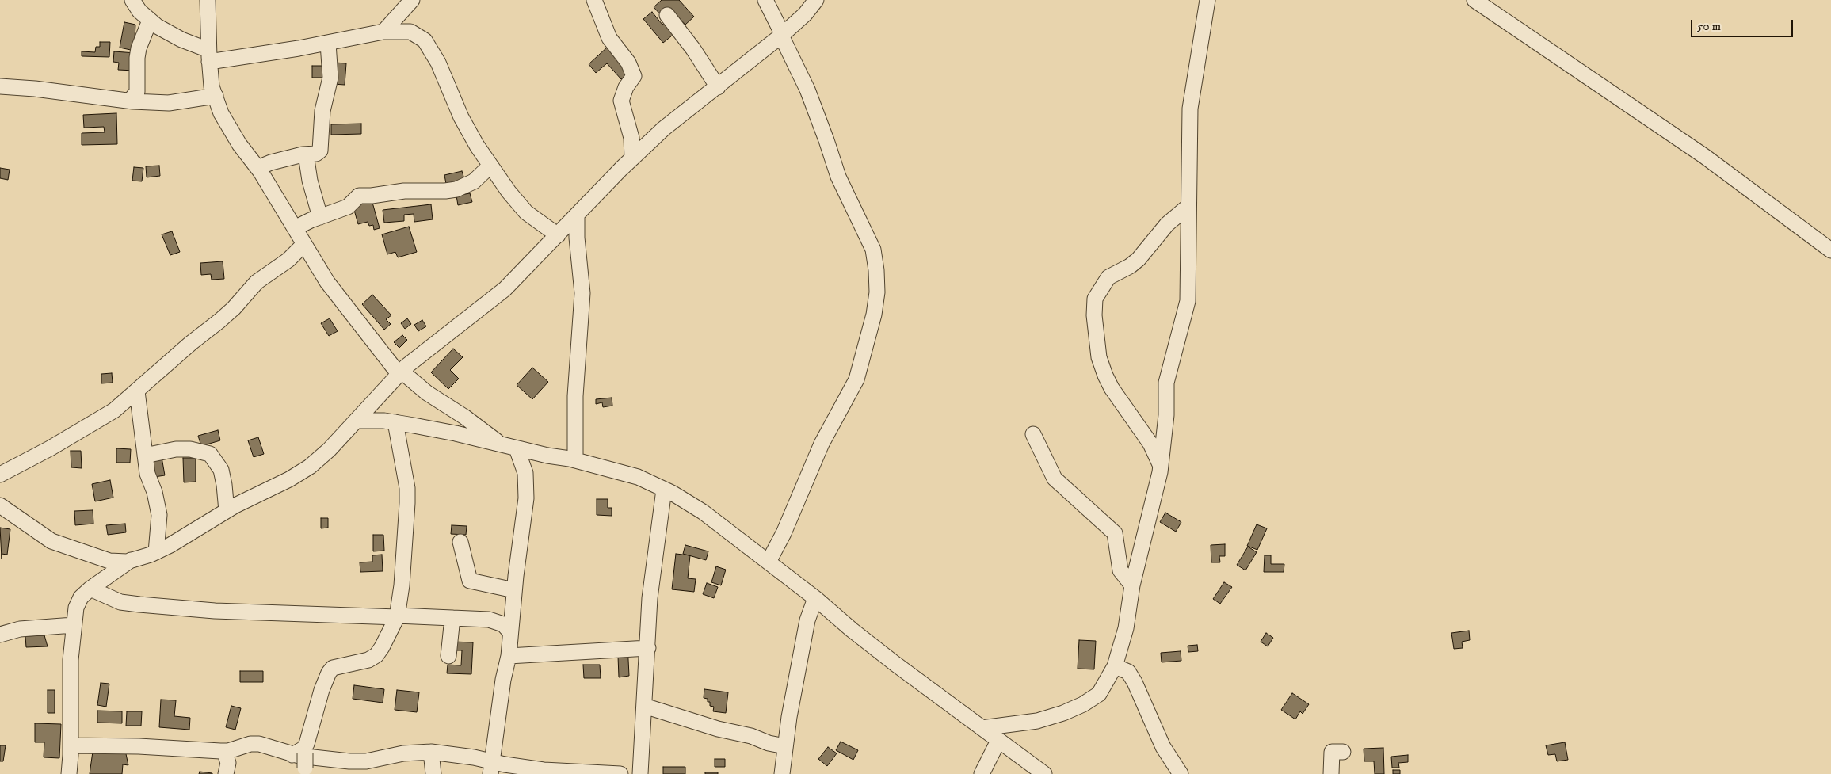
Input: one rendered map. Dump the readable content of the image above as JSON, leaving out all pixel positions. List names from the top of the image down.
{
  "scale_bar": "50 m"
}
